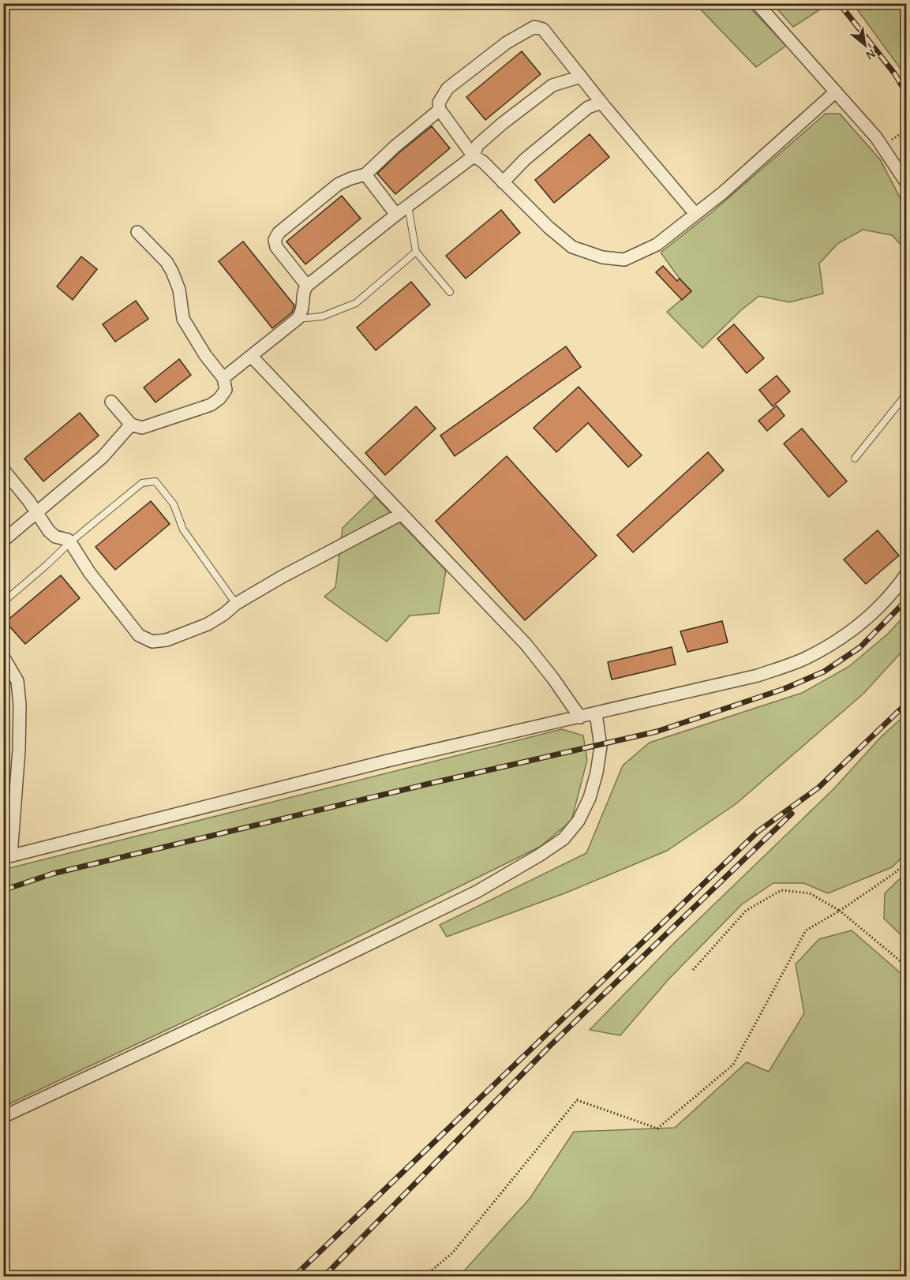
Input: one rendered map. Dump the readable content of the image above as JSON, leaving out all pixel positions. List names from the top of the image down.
{
  "north": "bottom right"
}
